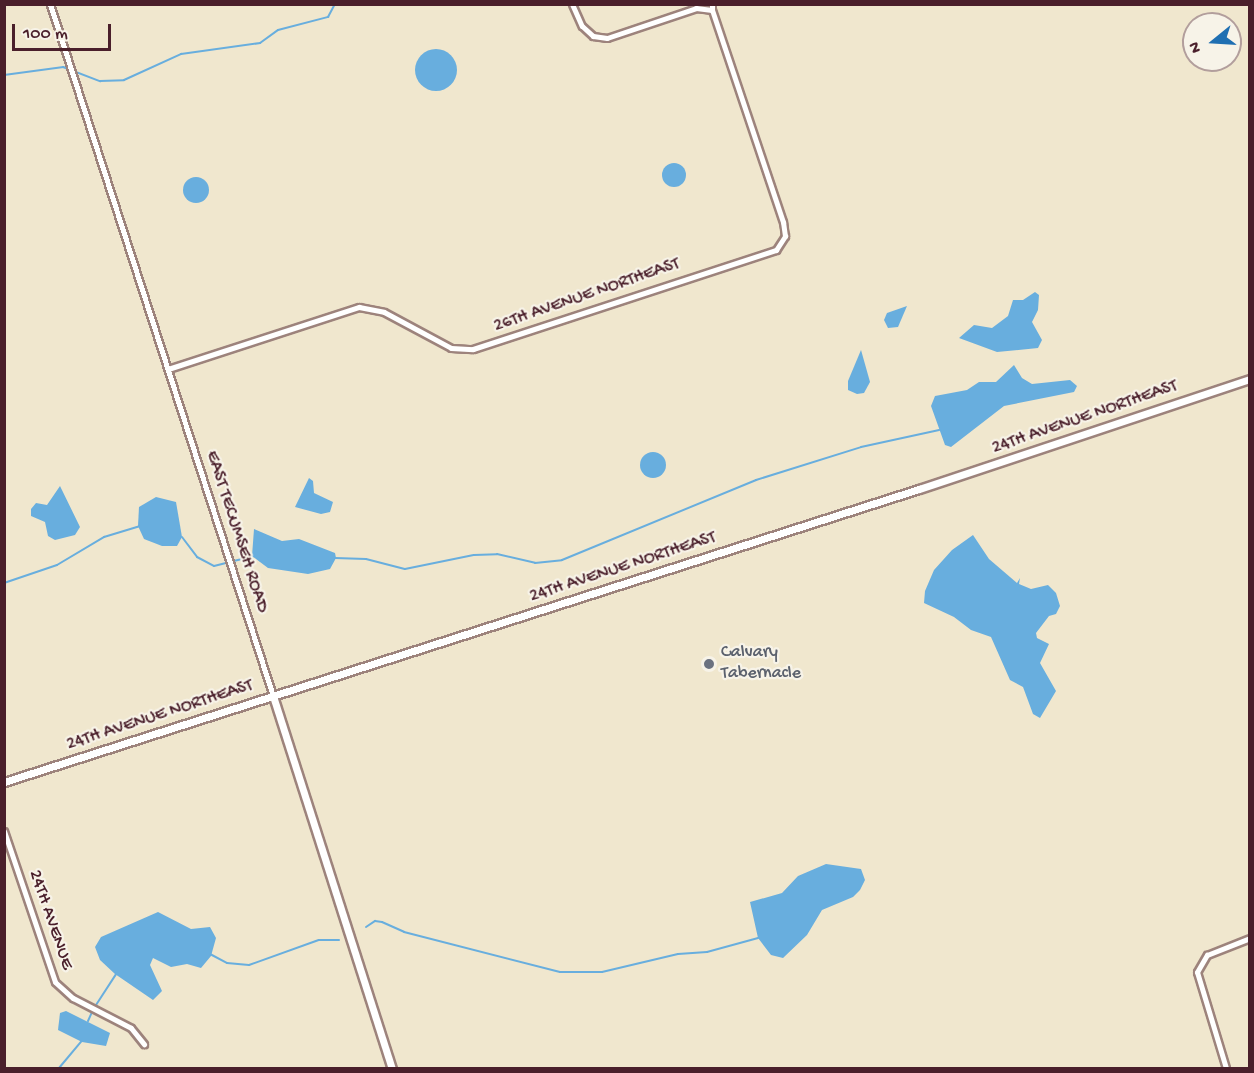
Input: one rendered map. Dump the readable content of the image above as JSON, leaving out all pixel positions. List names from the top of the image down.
{
  "streets": {
    "street": [
      "26TH AVENUE NORTHEAST",
      "24TH AVENUE NORTHEAST",
      "EAST TECUMSEH ROAD",
      "24TH AVENUE"
    ]
  },
  "crossings": [
    ["26TH AVENUE NORTHEAST", "EAST TECUMSEH ROAD"],
    ["24TH AVENUE NORTHEAST", "EAST TECUMSEH ROAD"]
  ],
  "places": ["Calvary Tabernacle"],
  "scale_bar": "100 m",
  "north": "left"
}
